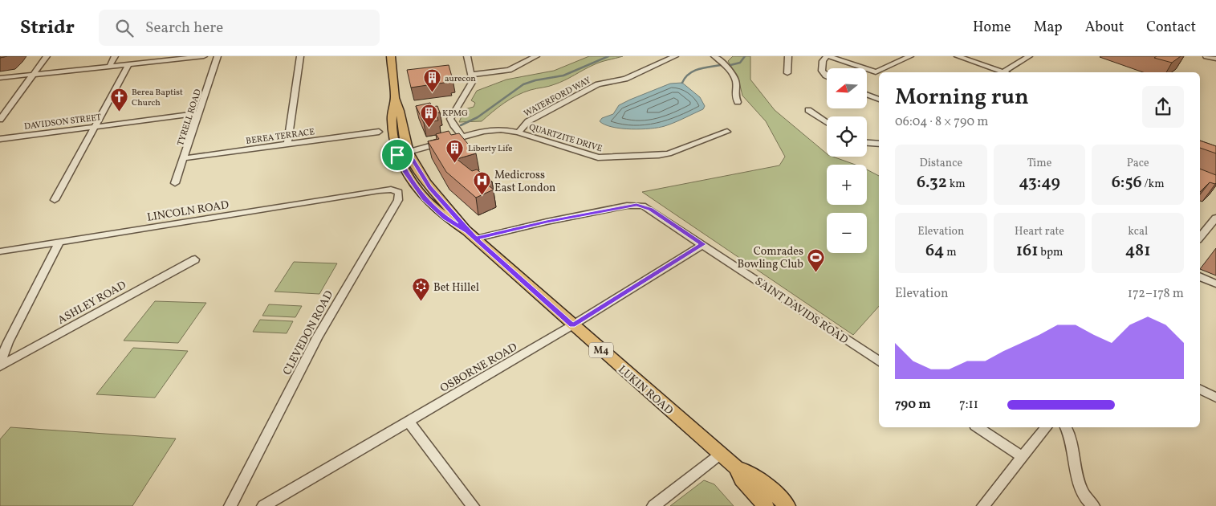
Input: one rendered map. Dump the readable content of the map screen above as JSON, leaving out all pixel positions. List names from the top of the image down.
{
  "streets": {
    "main road": ["M4", "LUKIN ROAD"],
    "street": [
      "WATERFORD WAY",
      "TYRELL ROAD",
      "DAVIDSON STREET",
      "BEREA TERRACE",
      "QUARTZITE DRIVE",
      "LINCOLN ROAD",
      "ASHLEY ROAD",
      "SAINT DAVIDS ROAD",
      "CLEVEDON ROAD",
      "OSBORNE ROAD"
    ]
  },
  "crossings": [
    ["WATERFORD WAY", "QUARTZITE DRIVE"],
    ["TYRELL ROAD", "DAVIDSON STREET"],
    ["TYRELL ROAD", "BEREA TERRACE"],
    ["QUARTZITE DRIVE", "M4"],
    ["QUARTZITE DRIVE", "LUKIN ROAD"],
    ["LINCOLN ROAD", "CLEVEDON ROAD"],
    ["SAINT DAVIDS ROAD", "OSBORNE ROAD"],
    ["SAINT DAVIDS ROAD", "LUKIN ROAD"],
    ["M4", "LUKIN ROAD"],
    ["OSBORNE ROAD", "LUKIN ROAD"]
  ],
  "places": {
    "building": ["aurecon", "KPMG", "Liberty Life"],
    "church": ["Berea Baptist Church"],
    "hospital": ["Medicross East London"],
    "sports": ["Comrades Bowling Club"],
    "synagogue": ["Bet Hillel"]
  },
  "north": "left",
  "page": {
    "header": "Stridr",
    "search": "Search here",
    "nav": [
      "Home",
      "Map",
      "About",
      "Contact"
    ],
    "map_buttons": ["+", "−"],
    "heading": ["Morning run", "06:04 · 8 × 790 m"],
    "stats": [
      ["Distance", "6.32 km"],
      ["Time", "43:49"],
      ["Pace", "6:56 /km"],
      ["Elevation", "64 m"],
      ["Heart rate", "161 bpm"],
      ["kcal", "481"]
    ],
    "chart": ["Elevation", "172–178 m"],
    "list": [
      {
        "name": "790 m",
        "note": "7:11"
      }
    ]
  }
}
